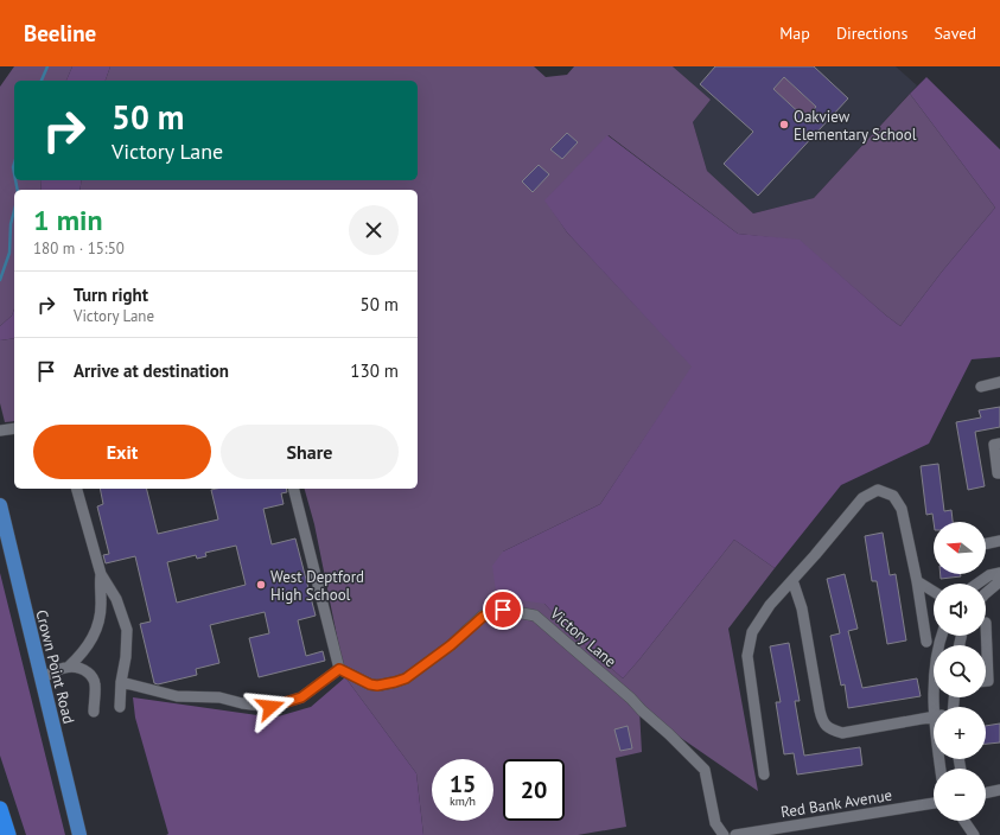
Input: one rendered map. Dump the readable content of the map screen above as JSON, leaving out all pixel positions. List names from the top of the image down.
{
  "streets": {
    "main road": ["Crown Point Road"],
    "street": ["Victory Lane", "Red Bank Avenue"]
  },
  "places": ["Oakview Elementary School", "West Deptford High School"],
  "north": "left",
  "page": {
    "header": "Beeline",
    "nav": ["Map", "Directions", "Saved"],
    "turn": ["50 m", "Victory Lane"],
    "heading": ["1 min", "180 m · 15:50"],
    "list": [
      {
        "name": "Turn right",
        "note": "Victory Lane",
        "value": "50 m"
      },
      {
        "name": "Arrive at destination",
        "value": "130 m"
      }
    ],
    "buttons": ["Exit", "Share"],
    "map_buttons": ["+", "−"],
    "speed": "15 km/h",
    "limit": "20"
  }
}
